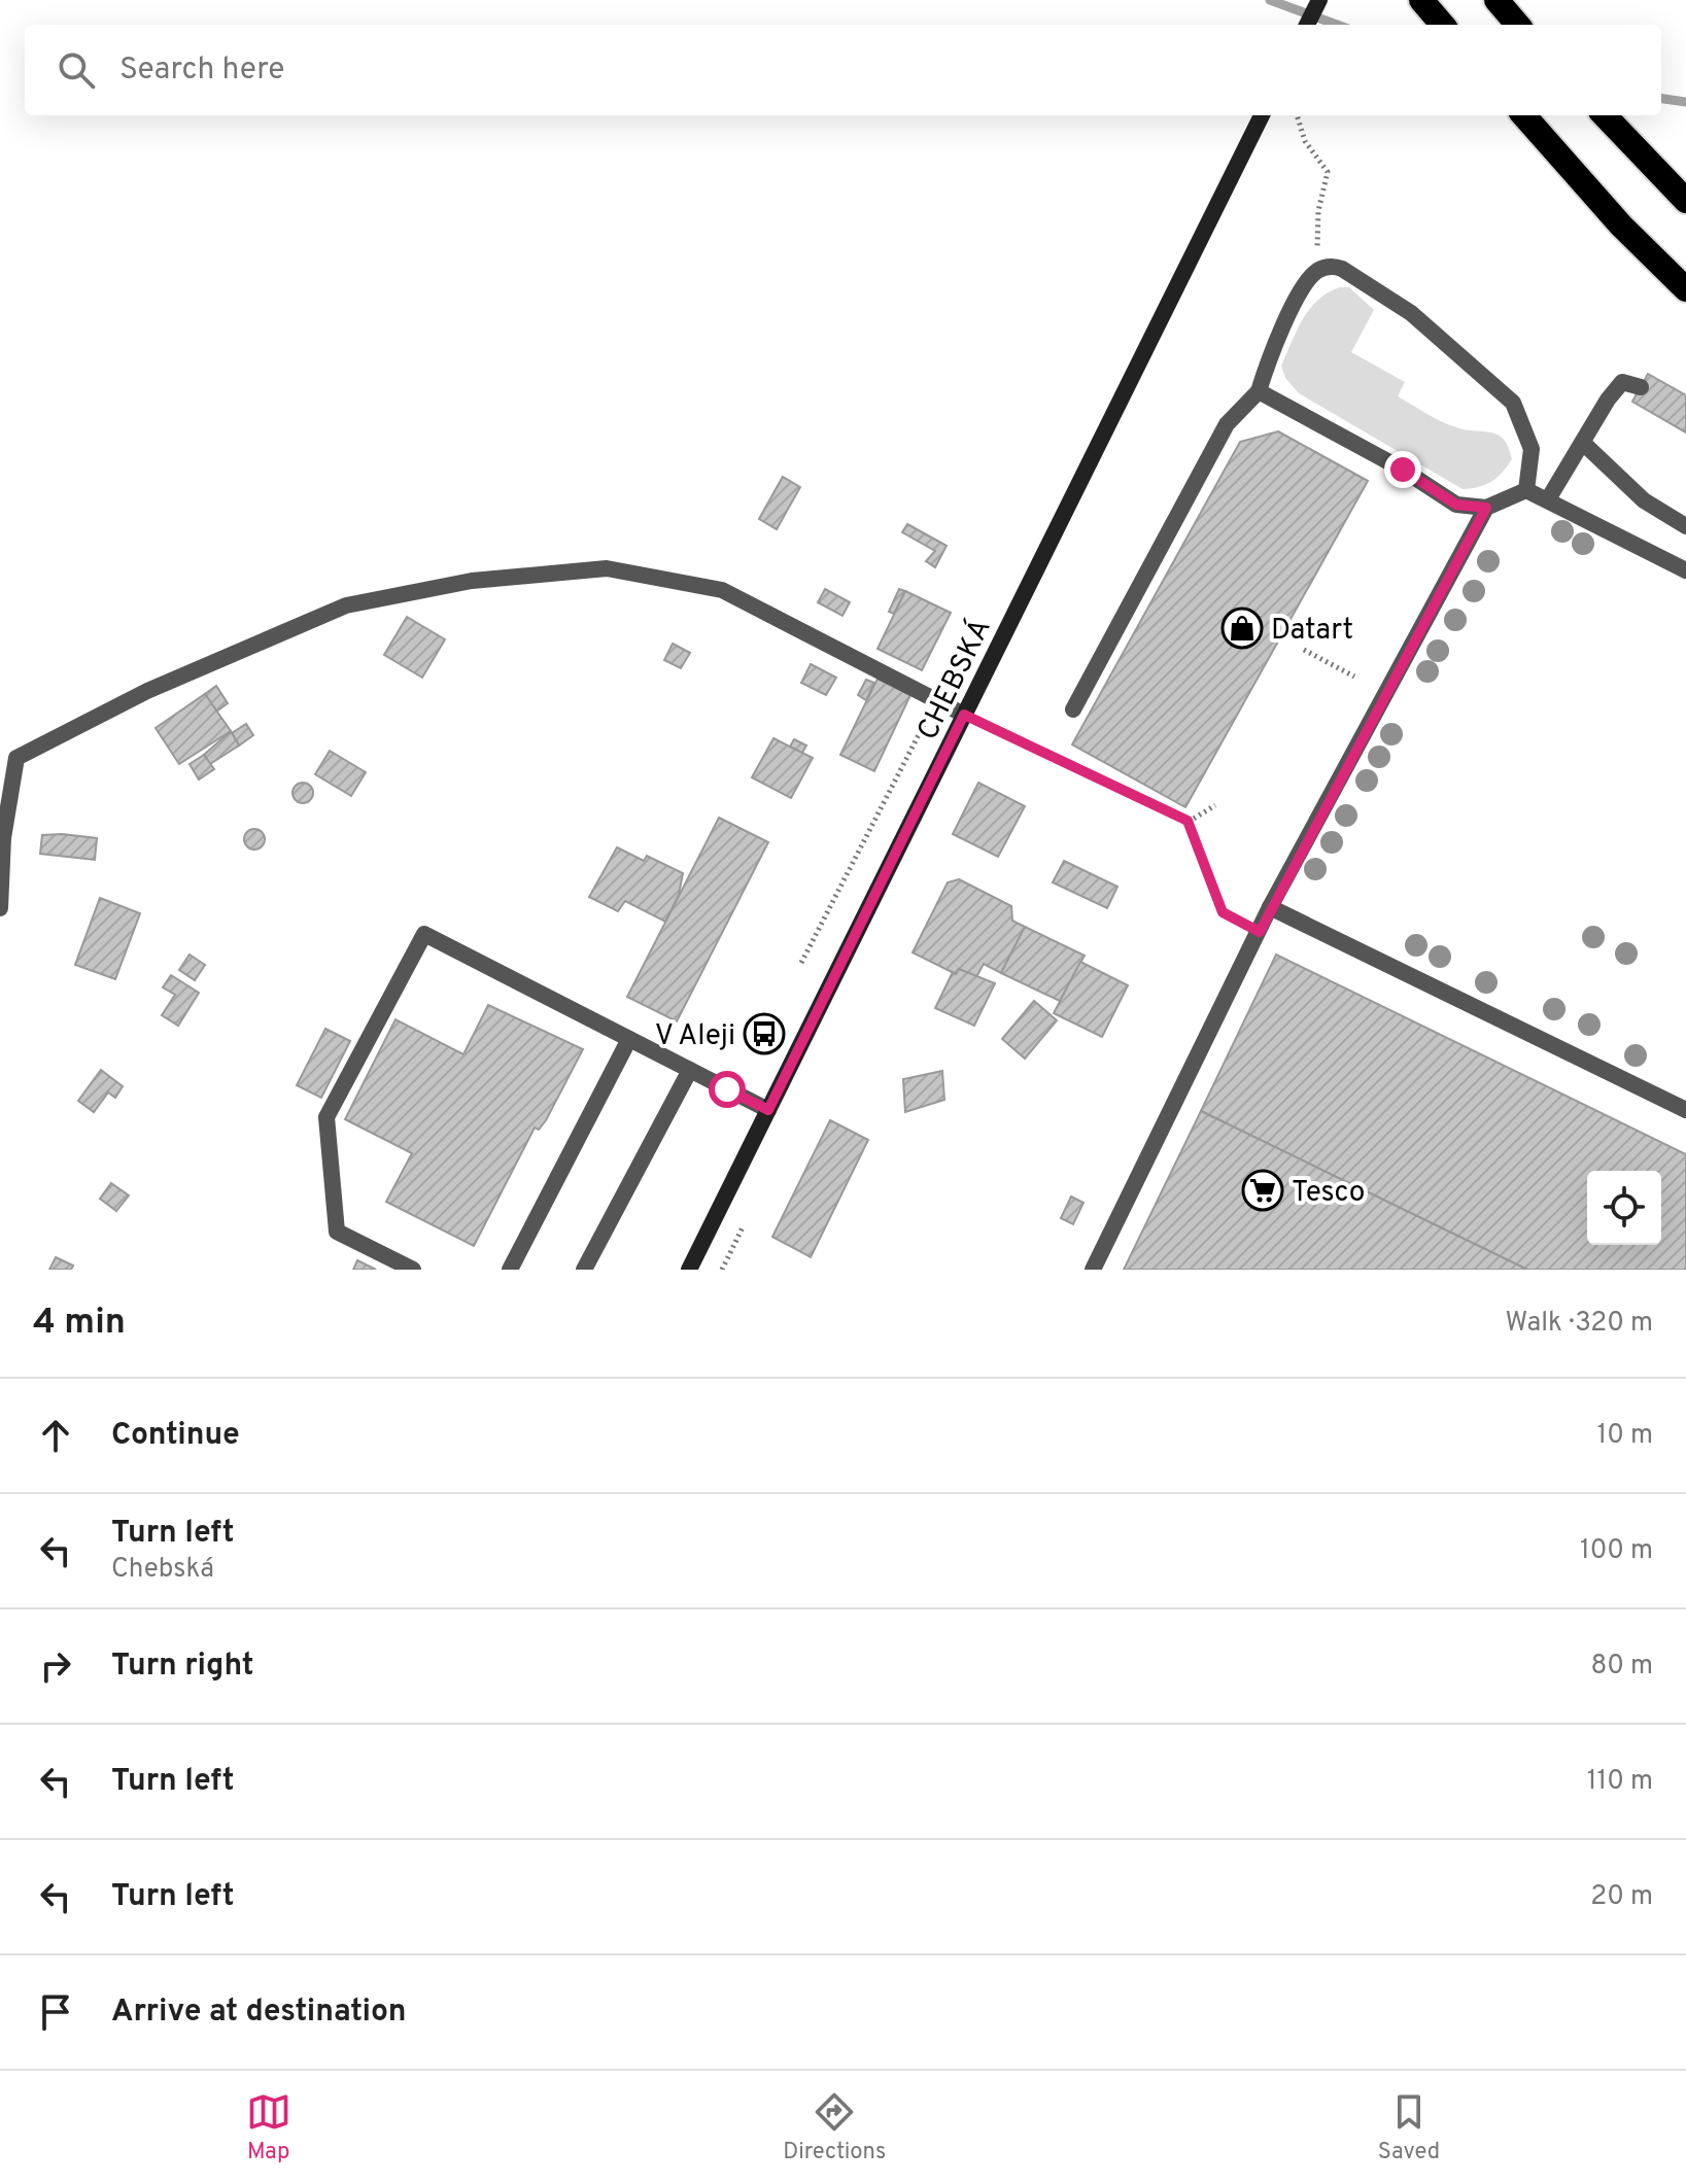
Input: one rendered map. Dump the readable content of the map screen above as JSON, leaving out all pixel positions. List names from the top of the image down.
{
  "streets": {
    "street": ["CHEBSKÁ"]
  },
  "places": {
    "shop": ["Datart"],
    "bus stop": ["V Aleji"],
    "supermarket": ["Tesco"]
  },
  "page": {
    "search": "Search here",
    "heading": ["4 min", "Walk · 320 m"],
    "list": [
      ["Continue", "10 m"],
      ["Turn left", "Chebská", "100 m"],
      ["Turn right", "80 m"],
      ["Turn left", "110 m"],
      ["Turn left", "20 m"],
      "Arrive at destination"
    ],
    "nav": ["Map", "Directions", "Saved"]
  }
}
